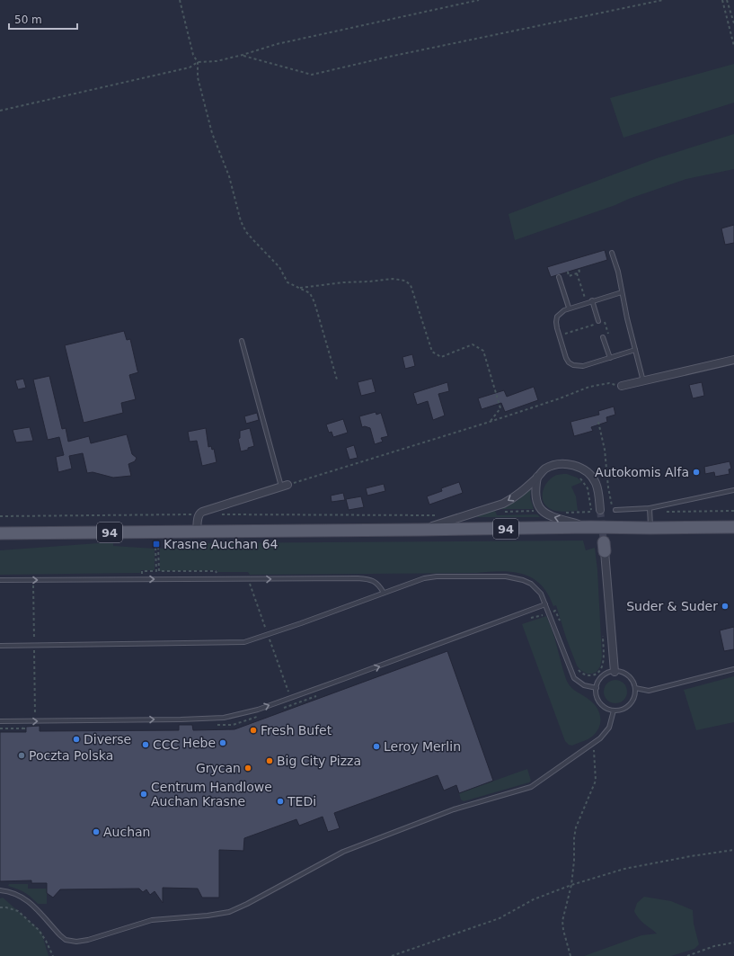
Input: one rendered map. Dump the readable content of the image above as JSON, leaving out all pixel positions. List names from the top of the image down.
{
  "streets": {
    "main road": ["94"]
  },
  "places": {
    "other": [
      "Autokomis Alfa",
      "Suder & Suder",
      "Fresh Bufet",
      "Diverse",
      "Hebe",
      "CCC",
      "Leroy Merlin",
      "Poczta Polska",
      "Big City Pizza",
      "Grycan",
      "Centrum Handlowe Auchan Krasne",
      "TEDi",
      "Auchan"
    ],
    "transit": ["Krasne Auchan 64"]
  },
  "scale_bar": "50 m"
}
